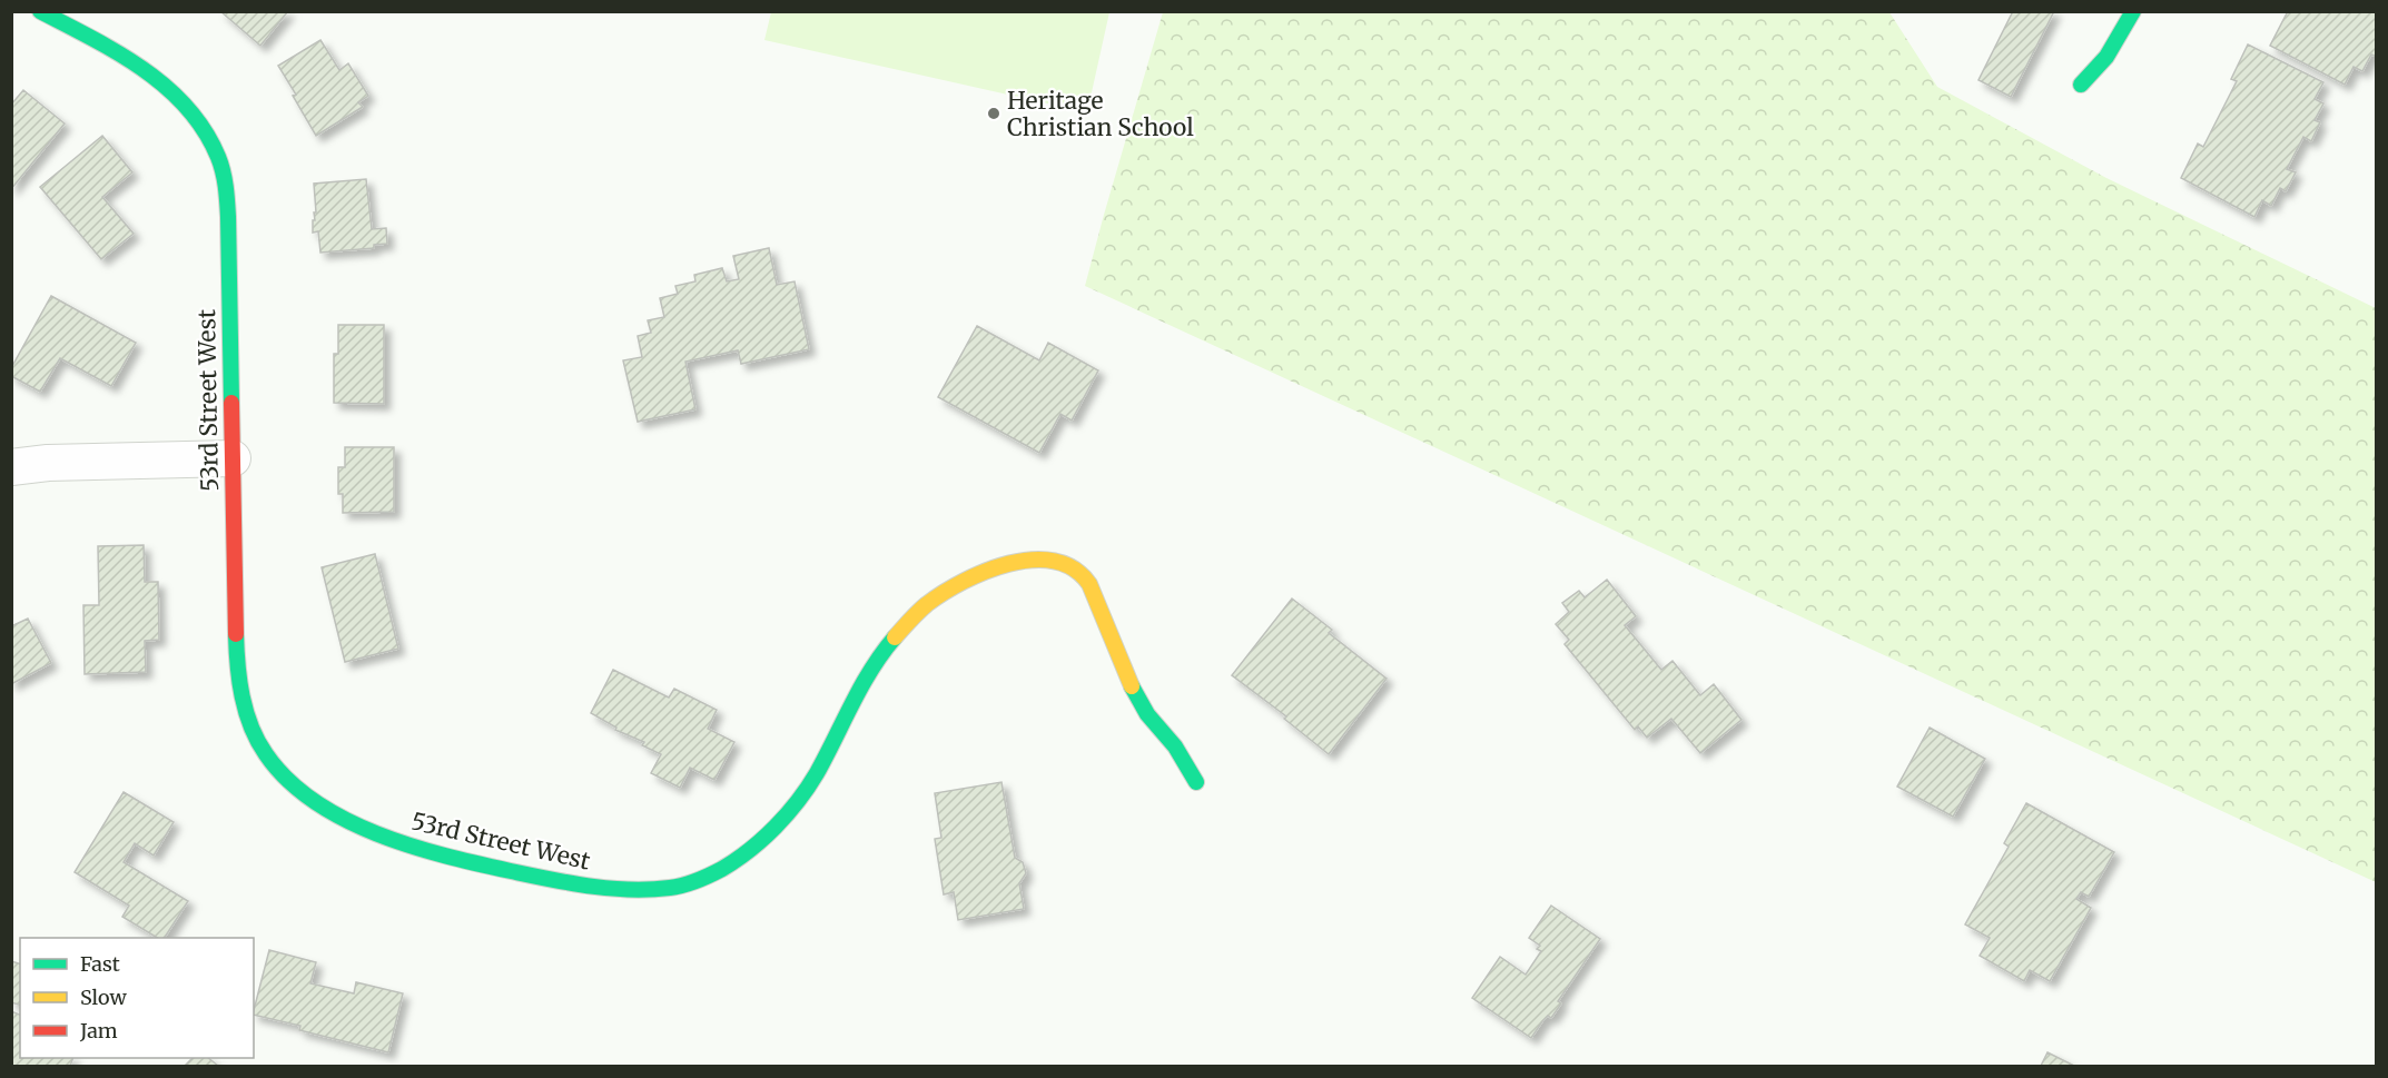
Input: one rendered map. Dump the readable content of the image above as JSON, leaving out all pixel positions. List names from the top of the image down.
{
  "streets": {
    "street": ["53rd Street West"]
  },
  "places": ["Heritage Christian School"],
  "legend": ["Fast", "Slow", "Jam"]
}
